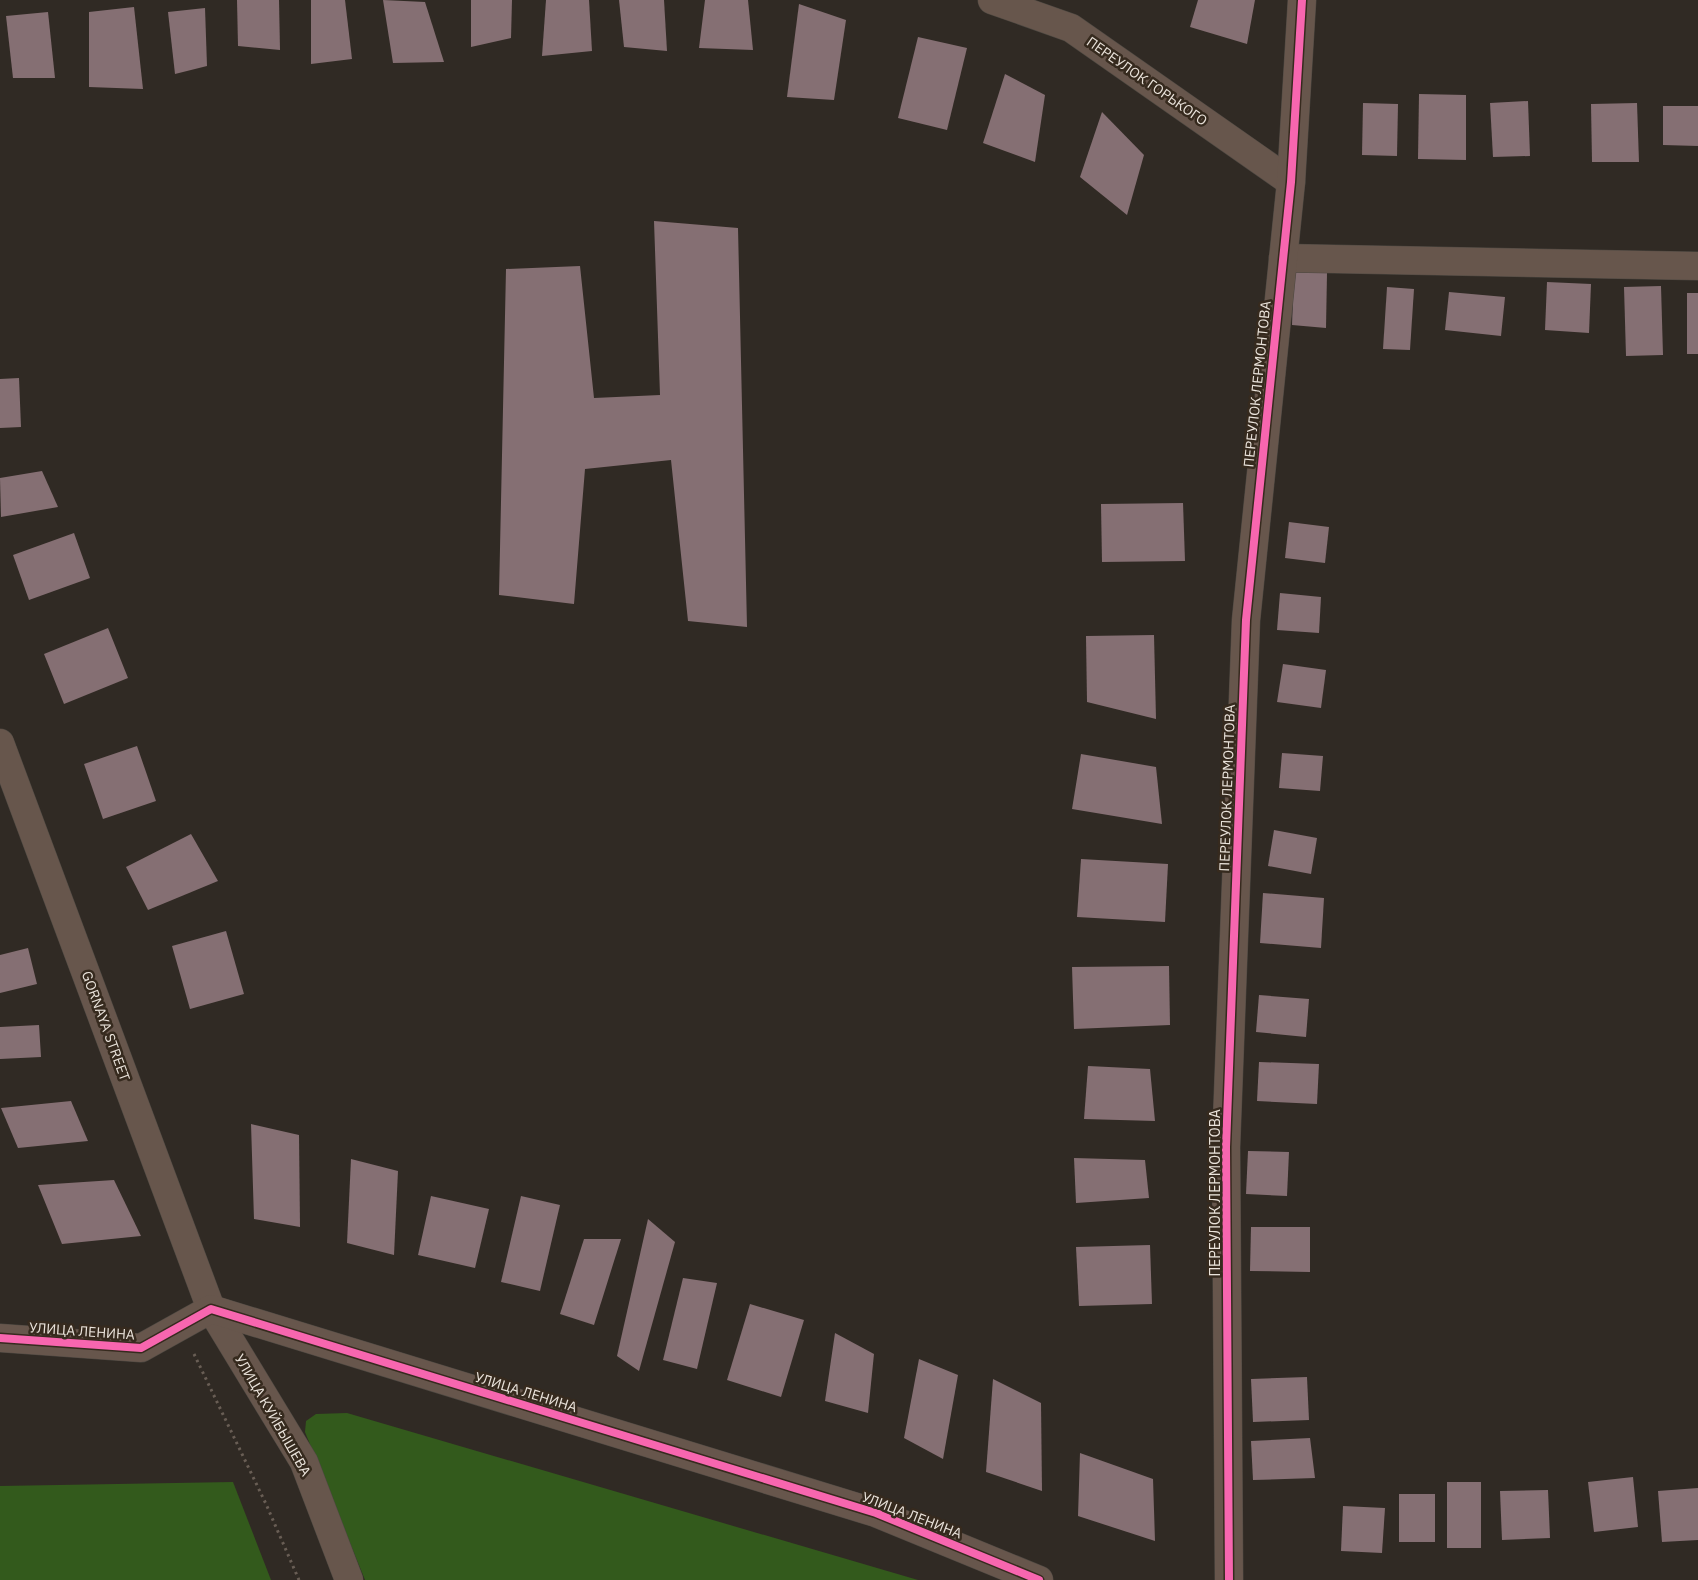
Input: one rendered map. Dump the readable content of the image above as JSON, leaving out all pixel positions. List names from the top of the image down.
{
  "streets": {
    "street": [
      "ПЕРЕУЛОК ГОРЬКОГО",
      "ПЕРЕУЛОК ЛЕРМОНТОВА",
      "GORNAYA STREET",
      "УЛИЦА ЛЕНИНА",
      "УЛИЦА КУЙБЫШЕВА"
    ]
  },
  "crossings": [
    ["ПЕРЕУЛОК ГОРЬКОГО", "ПЕРЕУЛОК ЛЕРМОНТОВА"],
    ["GORNAYA STREET", "УЛИЦА ЛЕНИНА"],
    ["GORNAYA STREET", "УЛИЦА КУЙБЫШЕВА"],
    ["УЛИЦА ЛЕНИНА", "УЛИЦА КУЙБЫШЕВА"]
  ]
}
